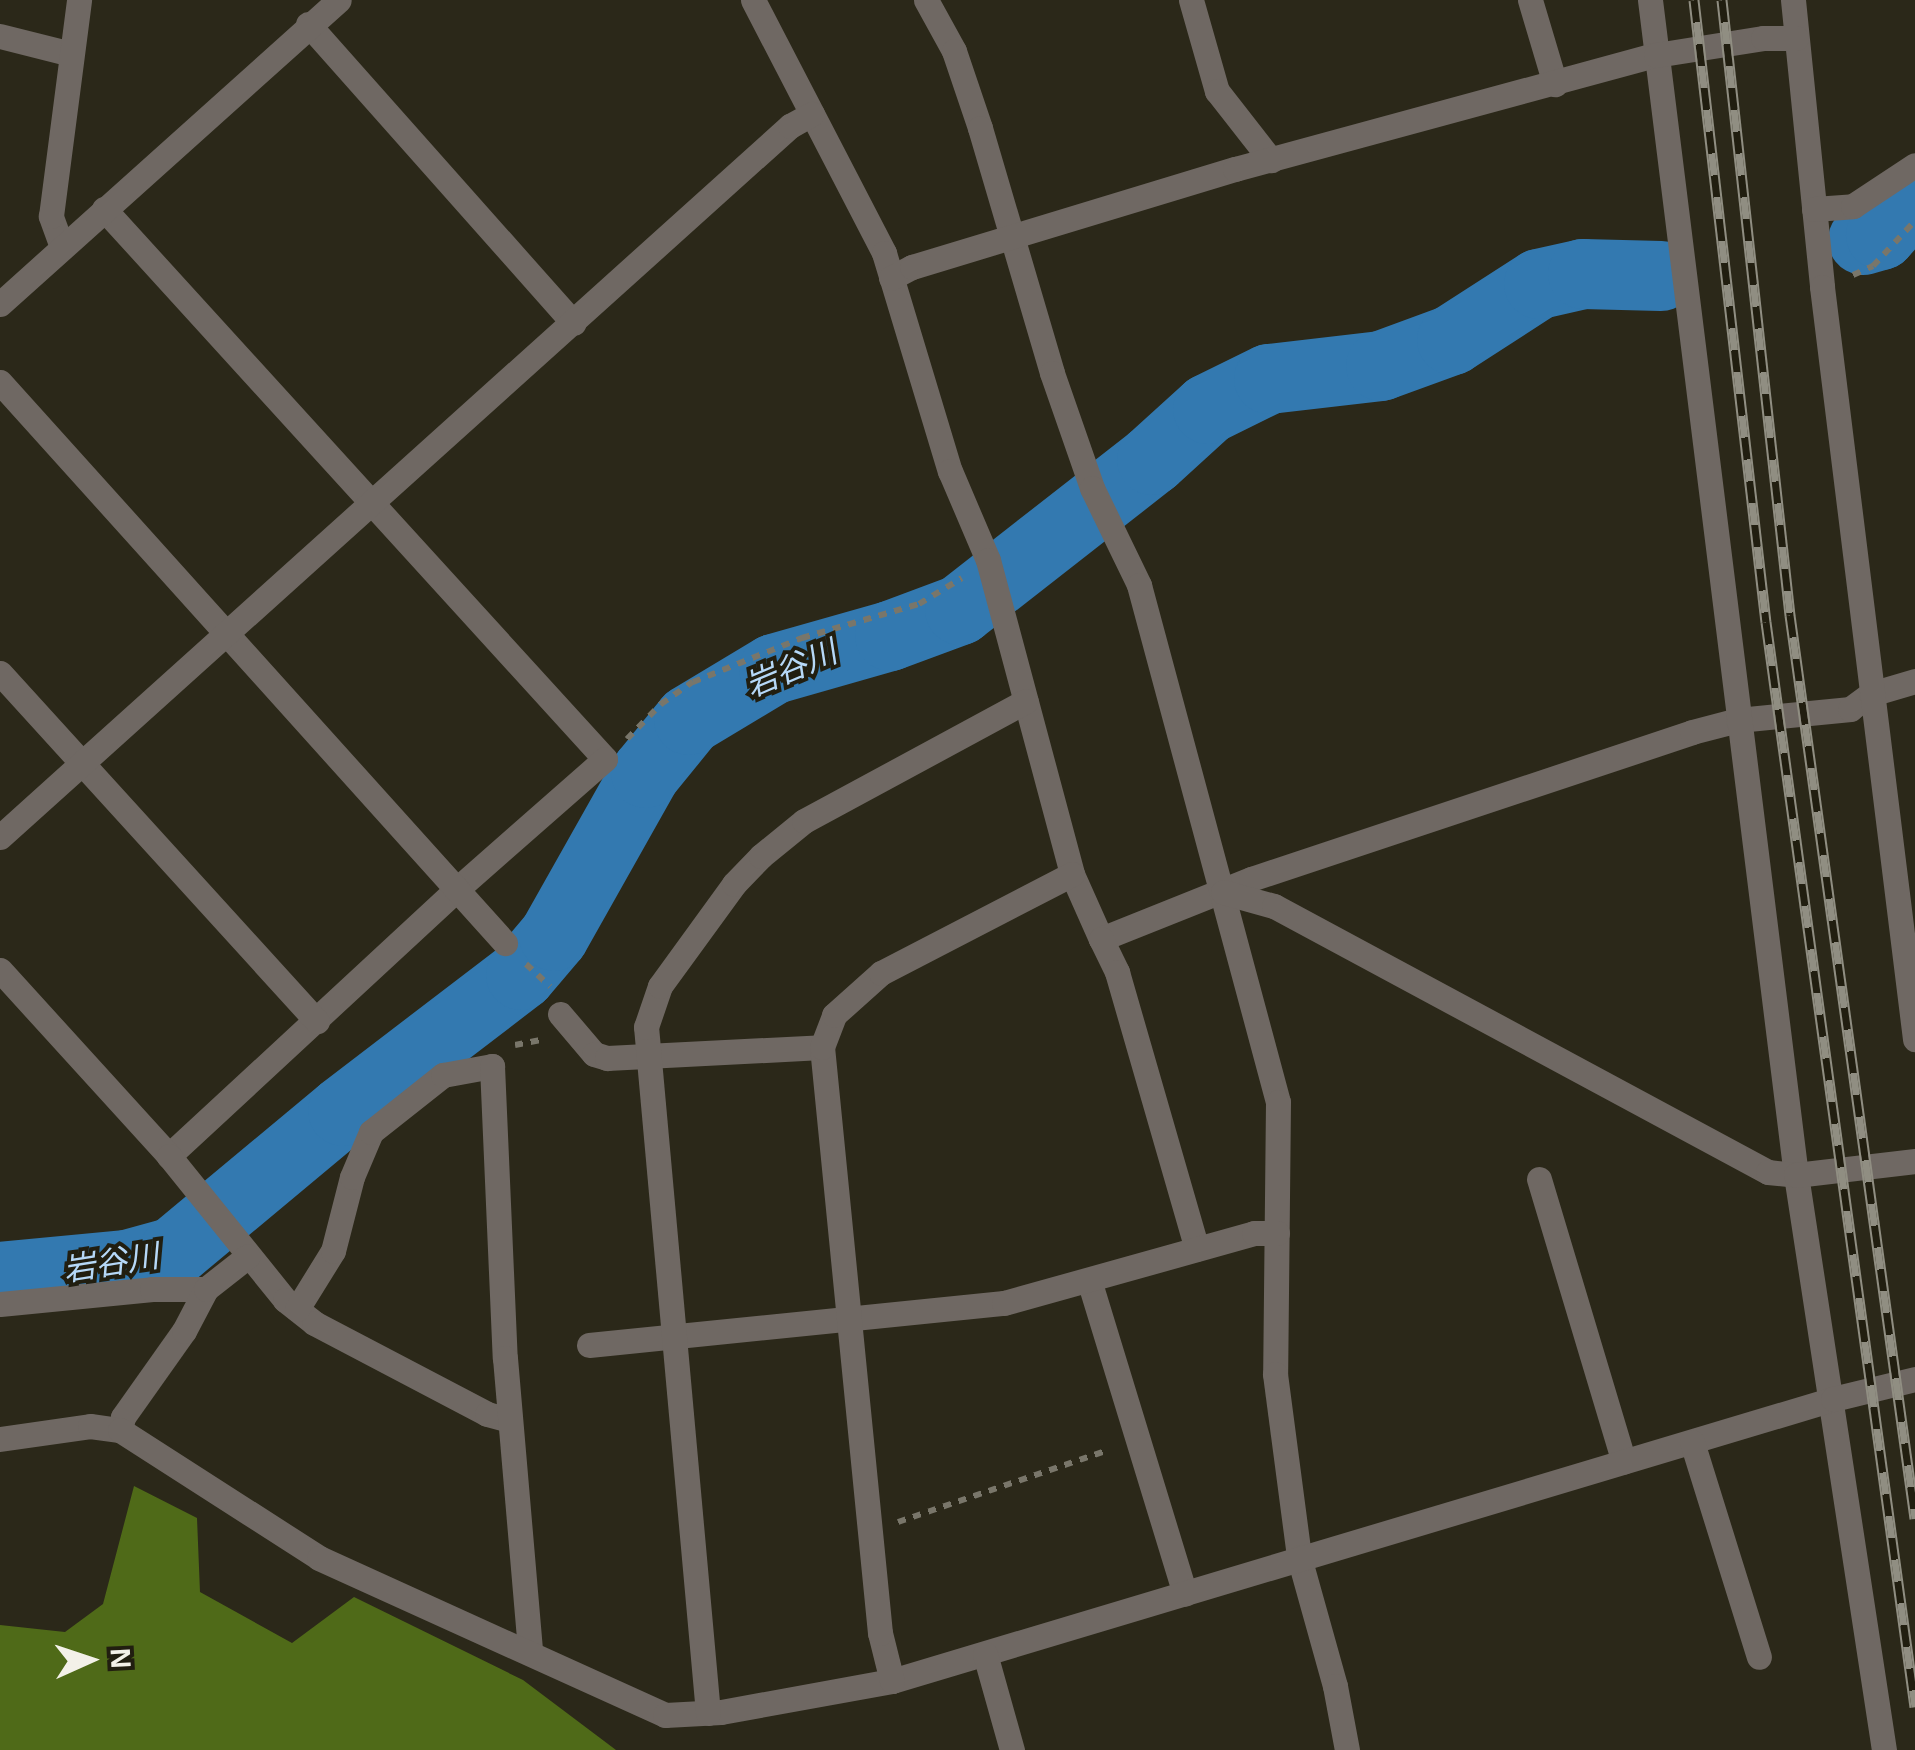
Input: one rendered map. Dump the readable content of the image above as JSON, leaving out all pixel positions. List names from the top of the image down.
{
  "water": ["岩谷川"],
  "north": "right"
}
